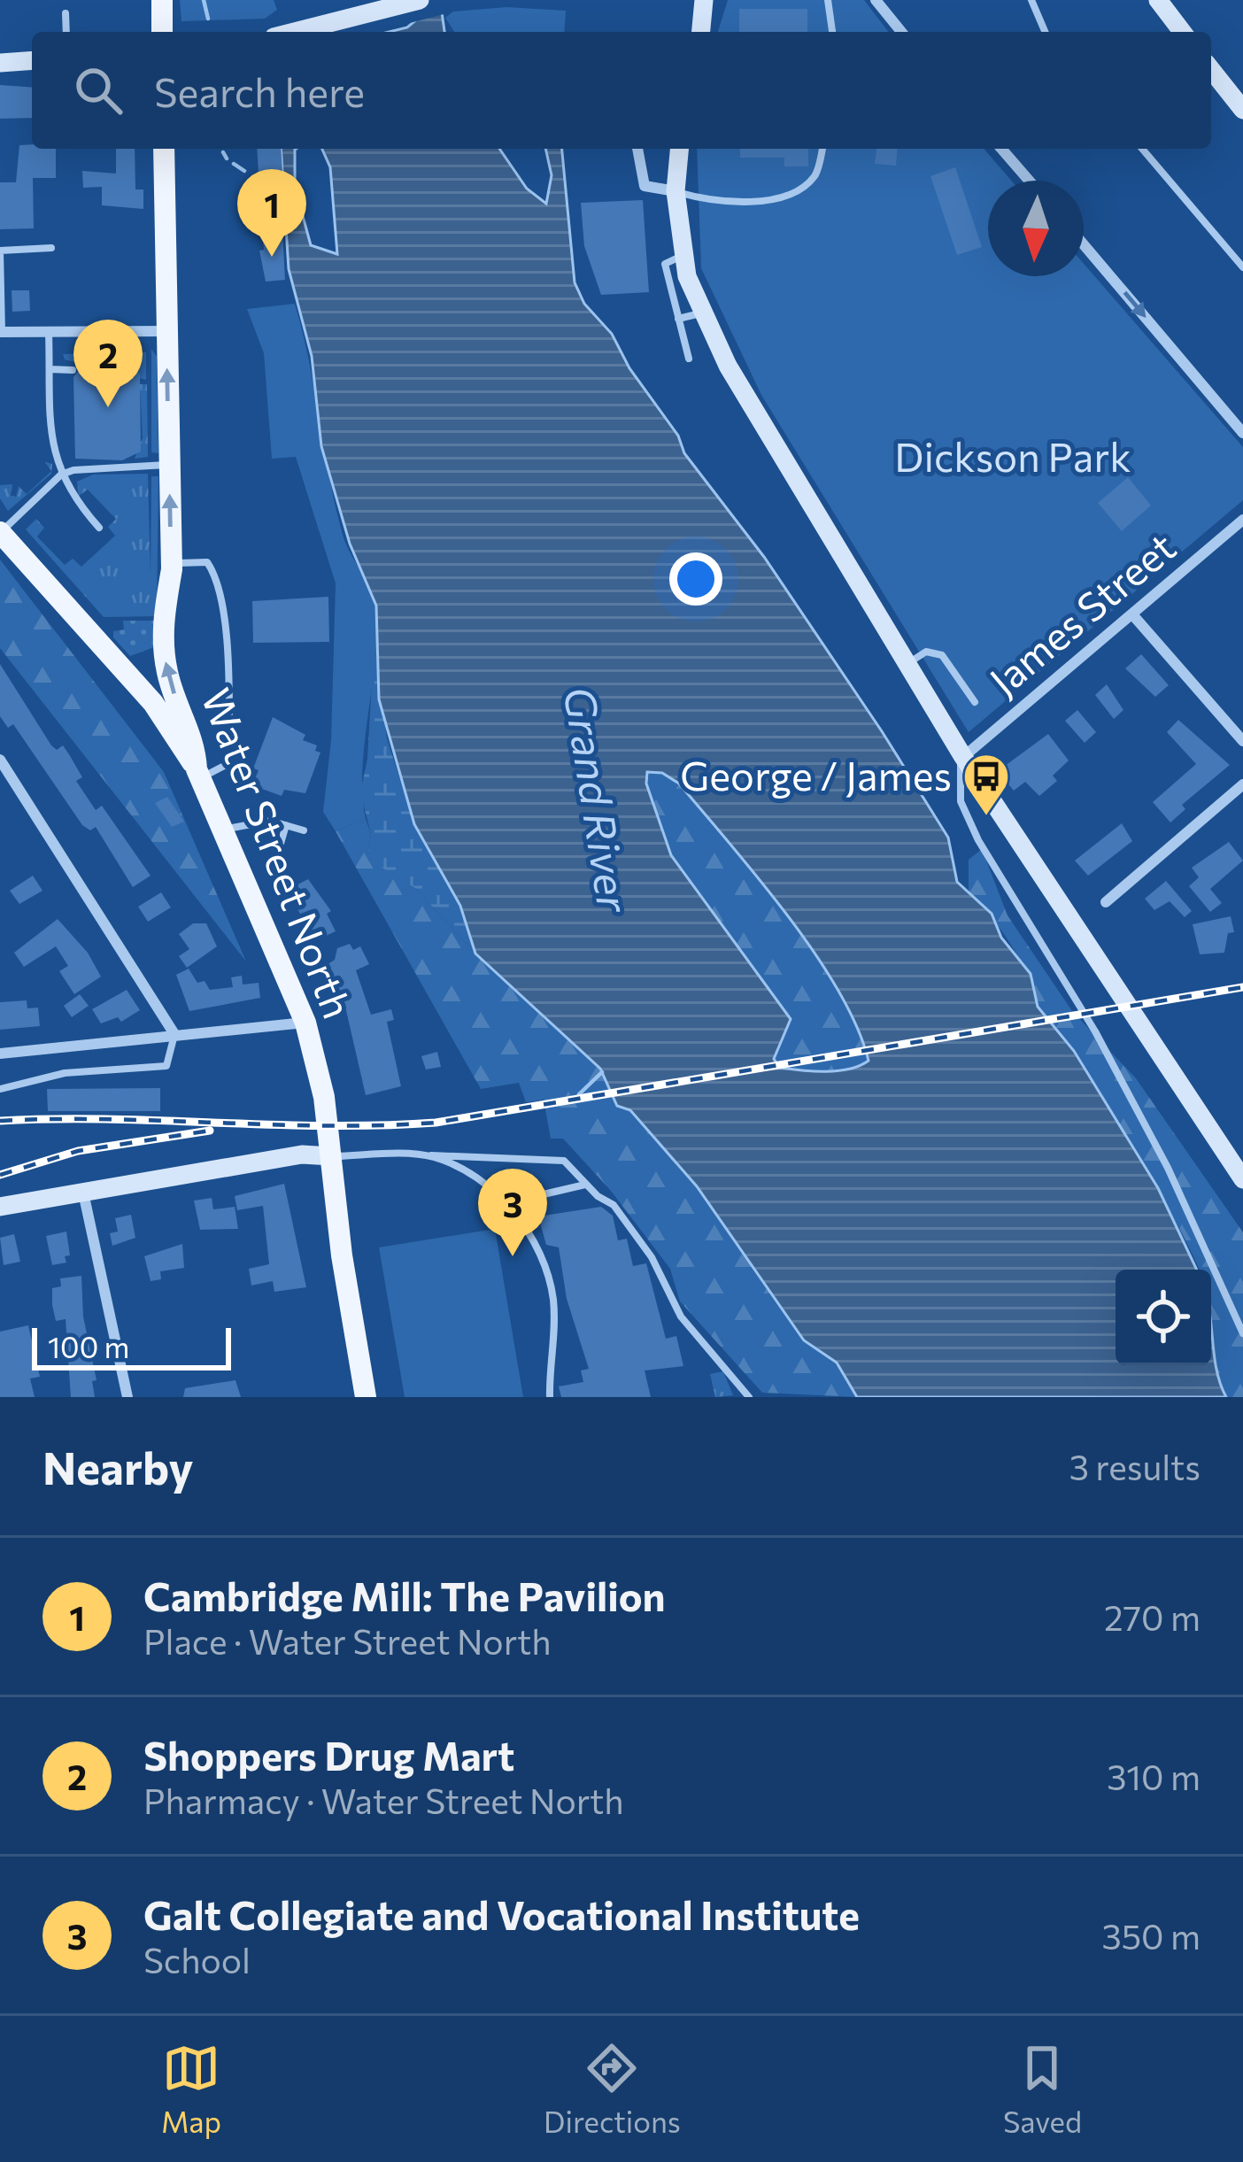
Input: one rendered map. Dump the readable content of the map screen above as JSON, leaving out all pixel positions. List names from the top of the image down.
{
  "streets": {
    "main road": ["Water Street North"],
    "street": ["James Street"]
  },
  "water": ["Grand River"],
  "parks": ["Dickson Park"],
  "places": {
    "bus stop": ["George / James"]
  },
  "scale_bar": "100 m",
  "north": "bottom",
  "page": {
    "search": "Search here",
    "pins": ["1", "2", "3"],
    "scale": "100 m",
    "heading": ["Nearby", "3 results"],
    "list": [
      {
        "mark": "1",
        "name": "Cambridge Mill: The Pavilion",
        "note": "Place · Water Street North",
        "value": "270 m"
      },
      {
        "mark": "2",
        "name": "Shoppers Drug Mart",
        "note": "Pharmacy · Water Street North",
        "value": "310 m"
      },
      {
        "mark": "3",
        "name": "Galt Collegiate and Vocational Institute",
        "note": "School",
        "value": "350 m"
      }
    ],
    "nav": ["Map", "Directions", "Saved"]
  }
}
